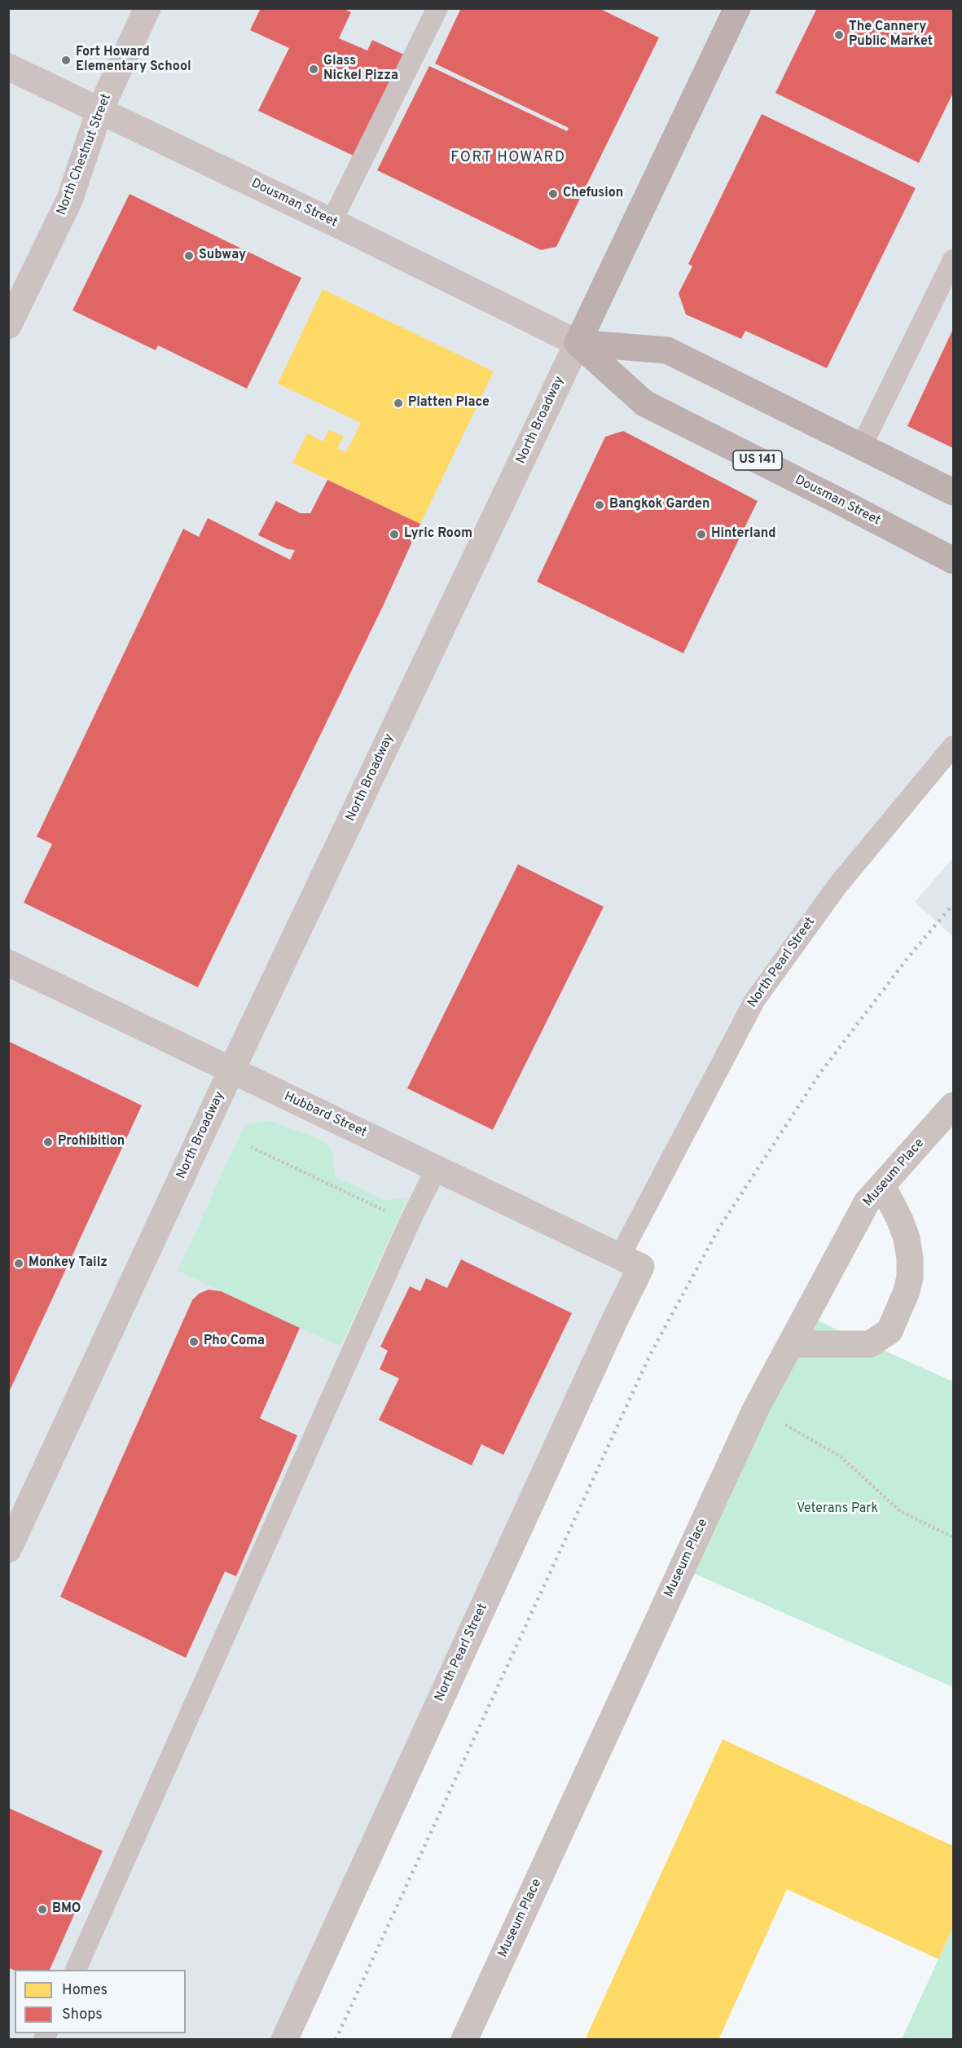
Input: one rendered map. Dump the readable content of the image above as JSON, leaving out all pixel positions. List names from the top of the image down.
{
  "streets": {
    "main road": ["Dousman Street", "North Broadway", "US 141"],
    "street": [
      "North Chestnut Street",
      "North Pearl Street",
      "Hubbard Street",
      "Museum Place"
    ]
  },
  "crossings": [
    ["North Chestnut Street", "Dousman Street"],
    ["Dousman Street", "North Broadway"],
    ["North Broadway", "Hubbard Street"],
    ["North Pearl Street", "Hubbard Street"]
  ],
  "districts": ["FORT HOWARD"],
  "parks": ["Veterans Park"],
  "places": [
    "The Cannery Public Market",
    "Fort Howard Elementary School",
    "Glass Nickel Pizza",
    "Chefusion",
    "Subway",
    "Platten Place",
    "Bangkok Garden",
    "Lyric Room",
    "Hinterland",
    "Prohibition",
    "Monkey Tailz",
    "Pho Coma",
    "BMO"
  ],
  "legend": ["Homes", "Shops"]
}
